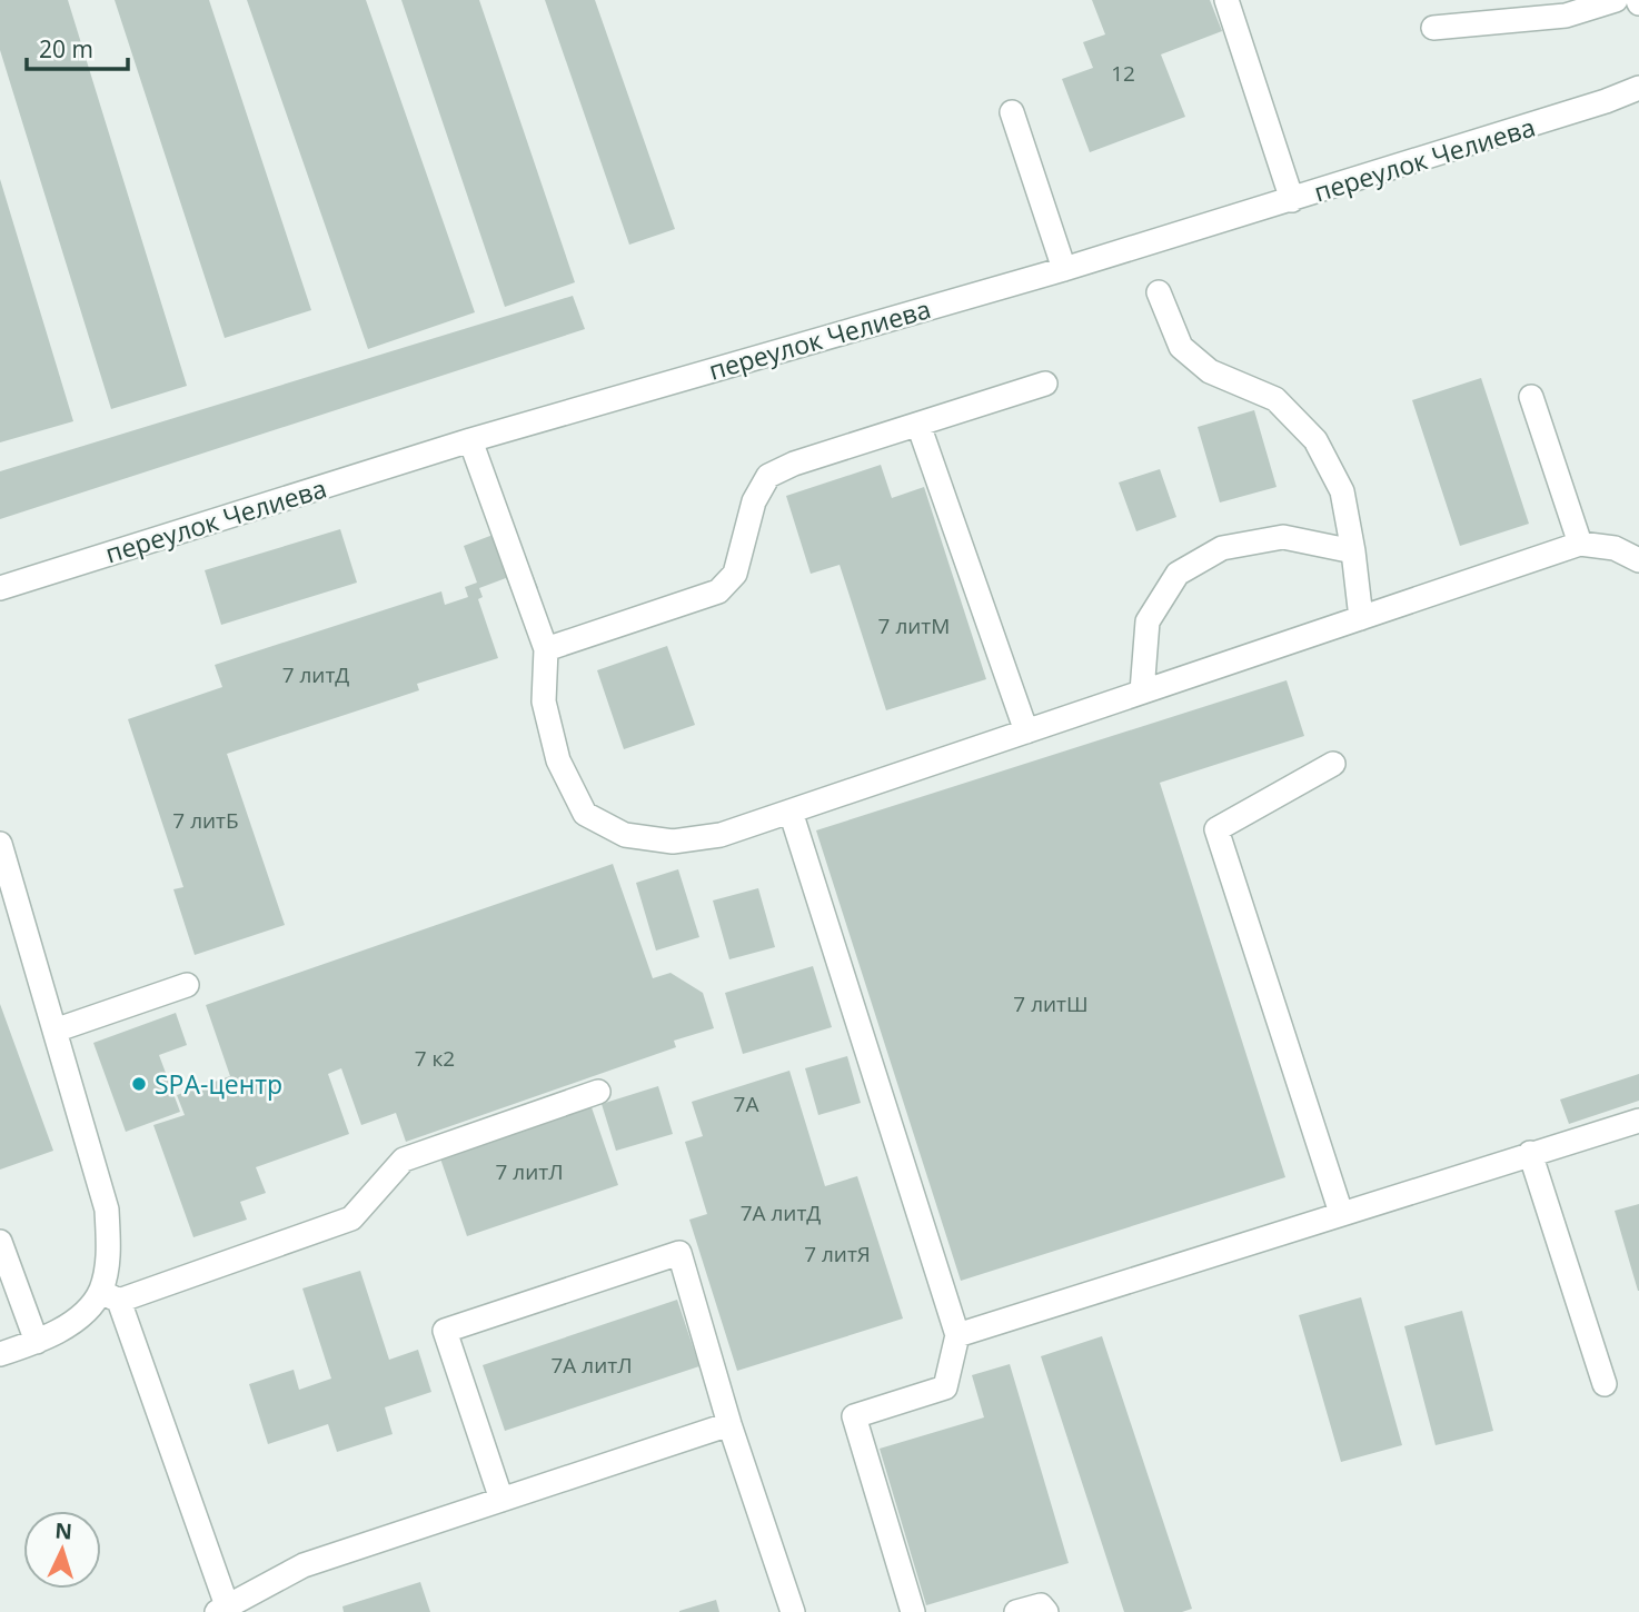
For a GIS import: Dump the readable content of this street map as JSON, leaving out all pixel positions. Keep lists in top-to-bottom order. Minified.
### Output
{"streets":{"street":["переулок Челиева"]},"places":["SPA-центр"],"house_numbers":["12","7 литМ","7 литД","7 литБ","7 литШ","7 к2","7А","7 литЛ","7А литД","7 литЯ","7А литЛ"],"scale_bar":"20 m","north":"top"}
